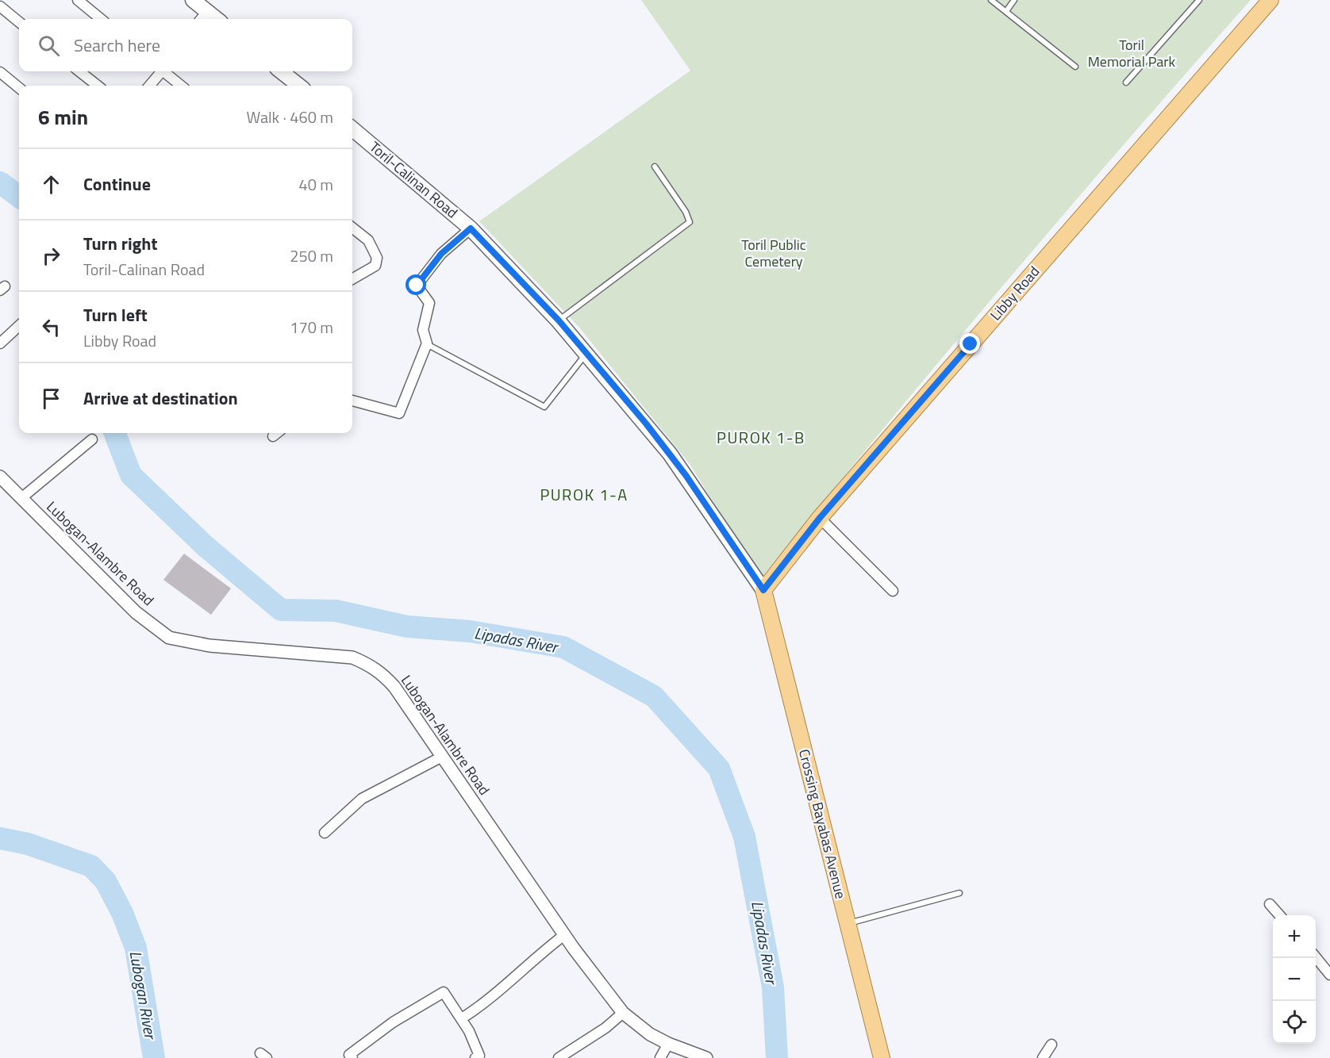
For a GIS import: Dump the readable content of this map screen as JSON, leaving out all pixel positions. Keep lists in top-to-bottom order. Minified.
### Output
{"streets":{"main road":["Toril-Calinan Road","Libby Road","Crossing Bayabas Avenue"],"street":["Lubogan-Alambre Road"]},"crossings":[["Toril-Calinan Road","Libby Road"],["Toril-Calinan Road","Crossing Bayabas Avenue"],["Libby Road","Crossing Bayabas Avenue"]],"districts":["PUROK 1-B","PUROK 1-A"],"water":["Lipadas River","Lubogan River"],"parks":["Toril Memorial Park","Toril Public Cemetery"],"page":{"search":"Search here","heading":["6 min","Walk · 460 m"],"list":[["Continue","40 m"],["Turn right","Toril-Calinan Road","250 m"],["Turn left","Libby Road","170 m"],"Arrive at destination"],"map_buttons":["+","−"]}}
